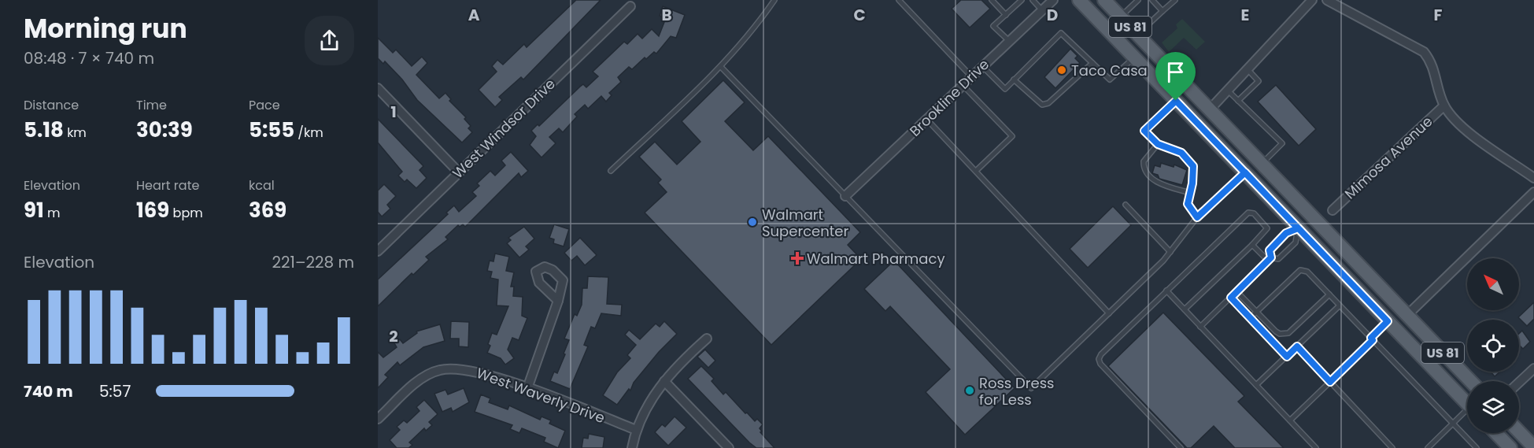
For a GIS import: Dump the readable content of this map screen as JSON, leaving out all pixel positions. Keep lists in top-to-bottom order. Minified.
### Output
{"streets":{"main road":["US 81"],"street":["Brookline Drive","West Windsor Drive","Mimosa Avenue","West Waverly Drive"]},"places":{"other":["Taco Casa","Walmart Supercenter","Ross Dress for Less"],"health":["Walmart Pharmacy"]},"north":"top left","page":{"heading":["Morning run","08:48 · 7 × 740 m"],"stats":[["Distance","5.18 km"],["Time","30:39"],["Pace","5:55 /km"],["Elevation","91 m"],["Heart rate","169 bpm"],["kcal","369"]],"chart":["Elevation","221–228 m"],"list":[{"name":"740 m","note":"5:57"}]},"grid":{"columns":["A","B","C","D","E","F"],"rows":["1","2"]}}
